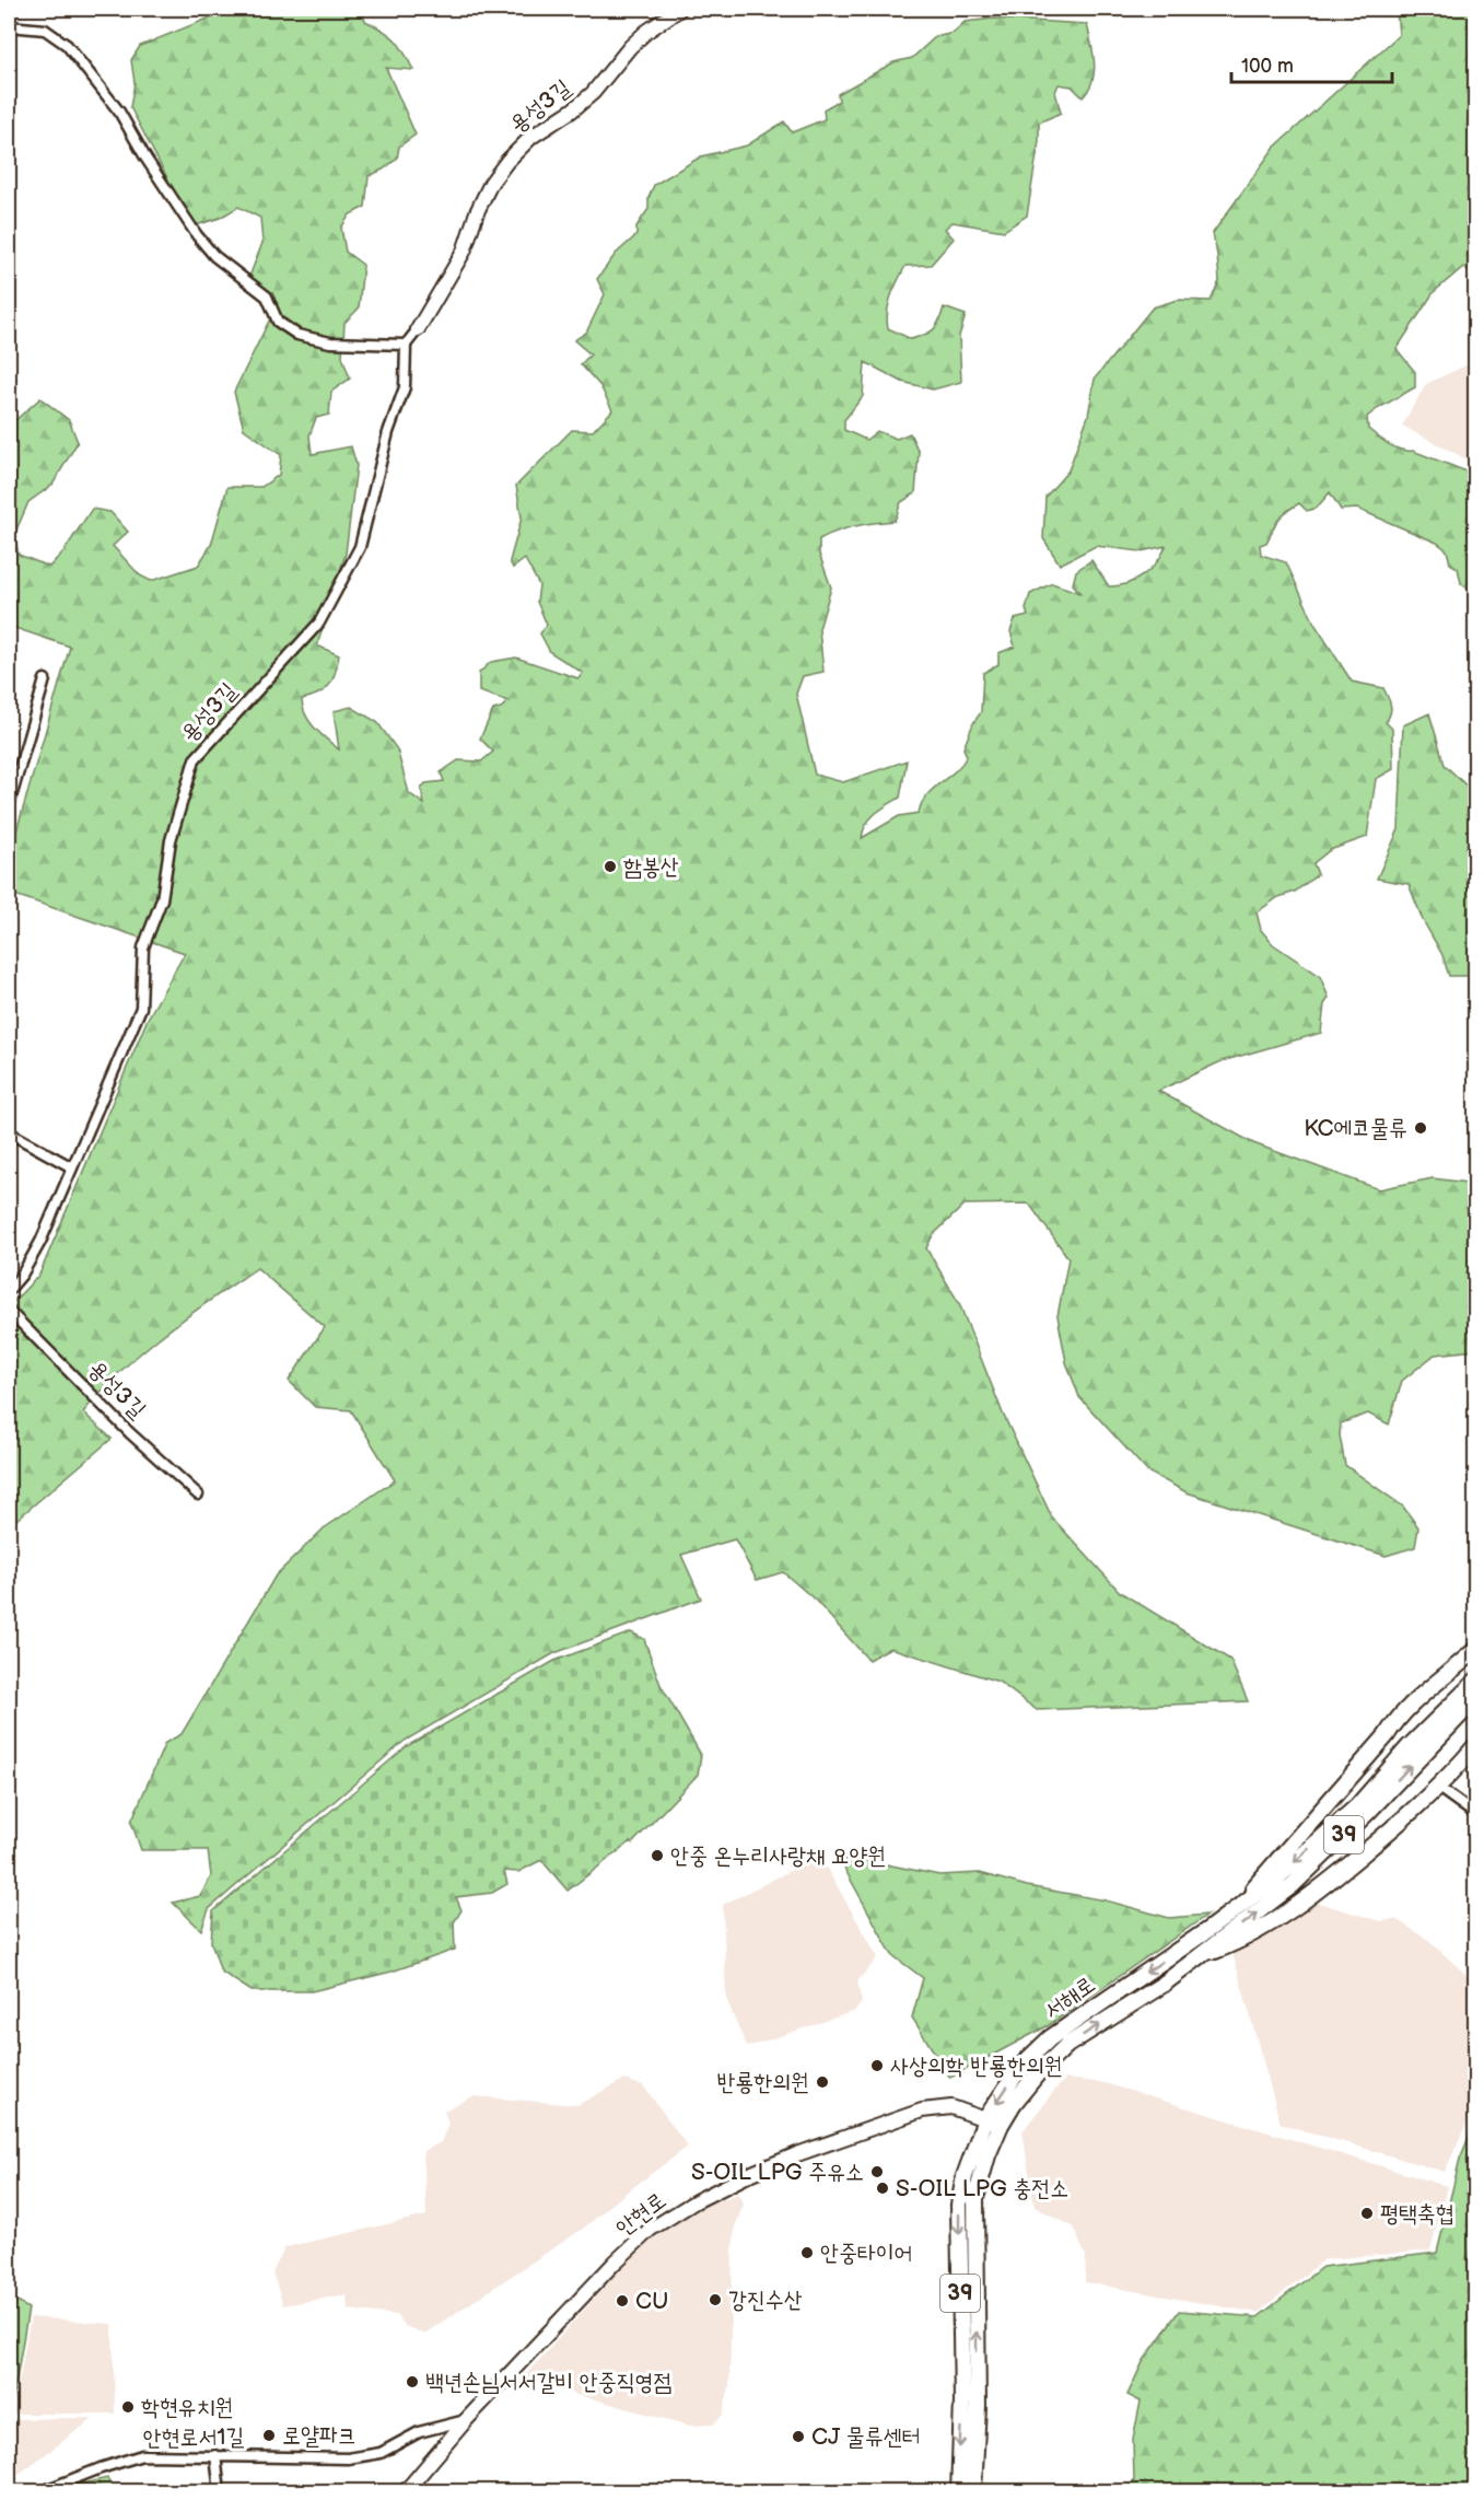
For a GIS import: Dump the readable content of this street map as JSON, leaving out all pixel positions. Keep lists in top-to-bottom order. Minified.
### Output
{"streets":{"main road":["용성3길","39","서해로","안현로"],"street":["안현로서1길"]},"crossings":[["서해로","안현로"],["안현로","안현로서1길"]],"places":["함봉산","KC에코물류","안중 온누리사랑채 요양원","사상의학 반룡한의원","반룡한의원","S-OIL LPG 주유소","S-OIL LPG 충전소","평택축협","안중타이어","강진수산","CU","백년손님서서갈비 안중직영점","학현유치원","로얄파크","CJ 물류센터"],"scale_bar":"100 m"}
